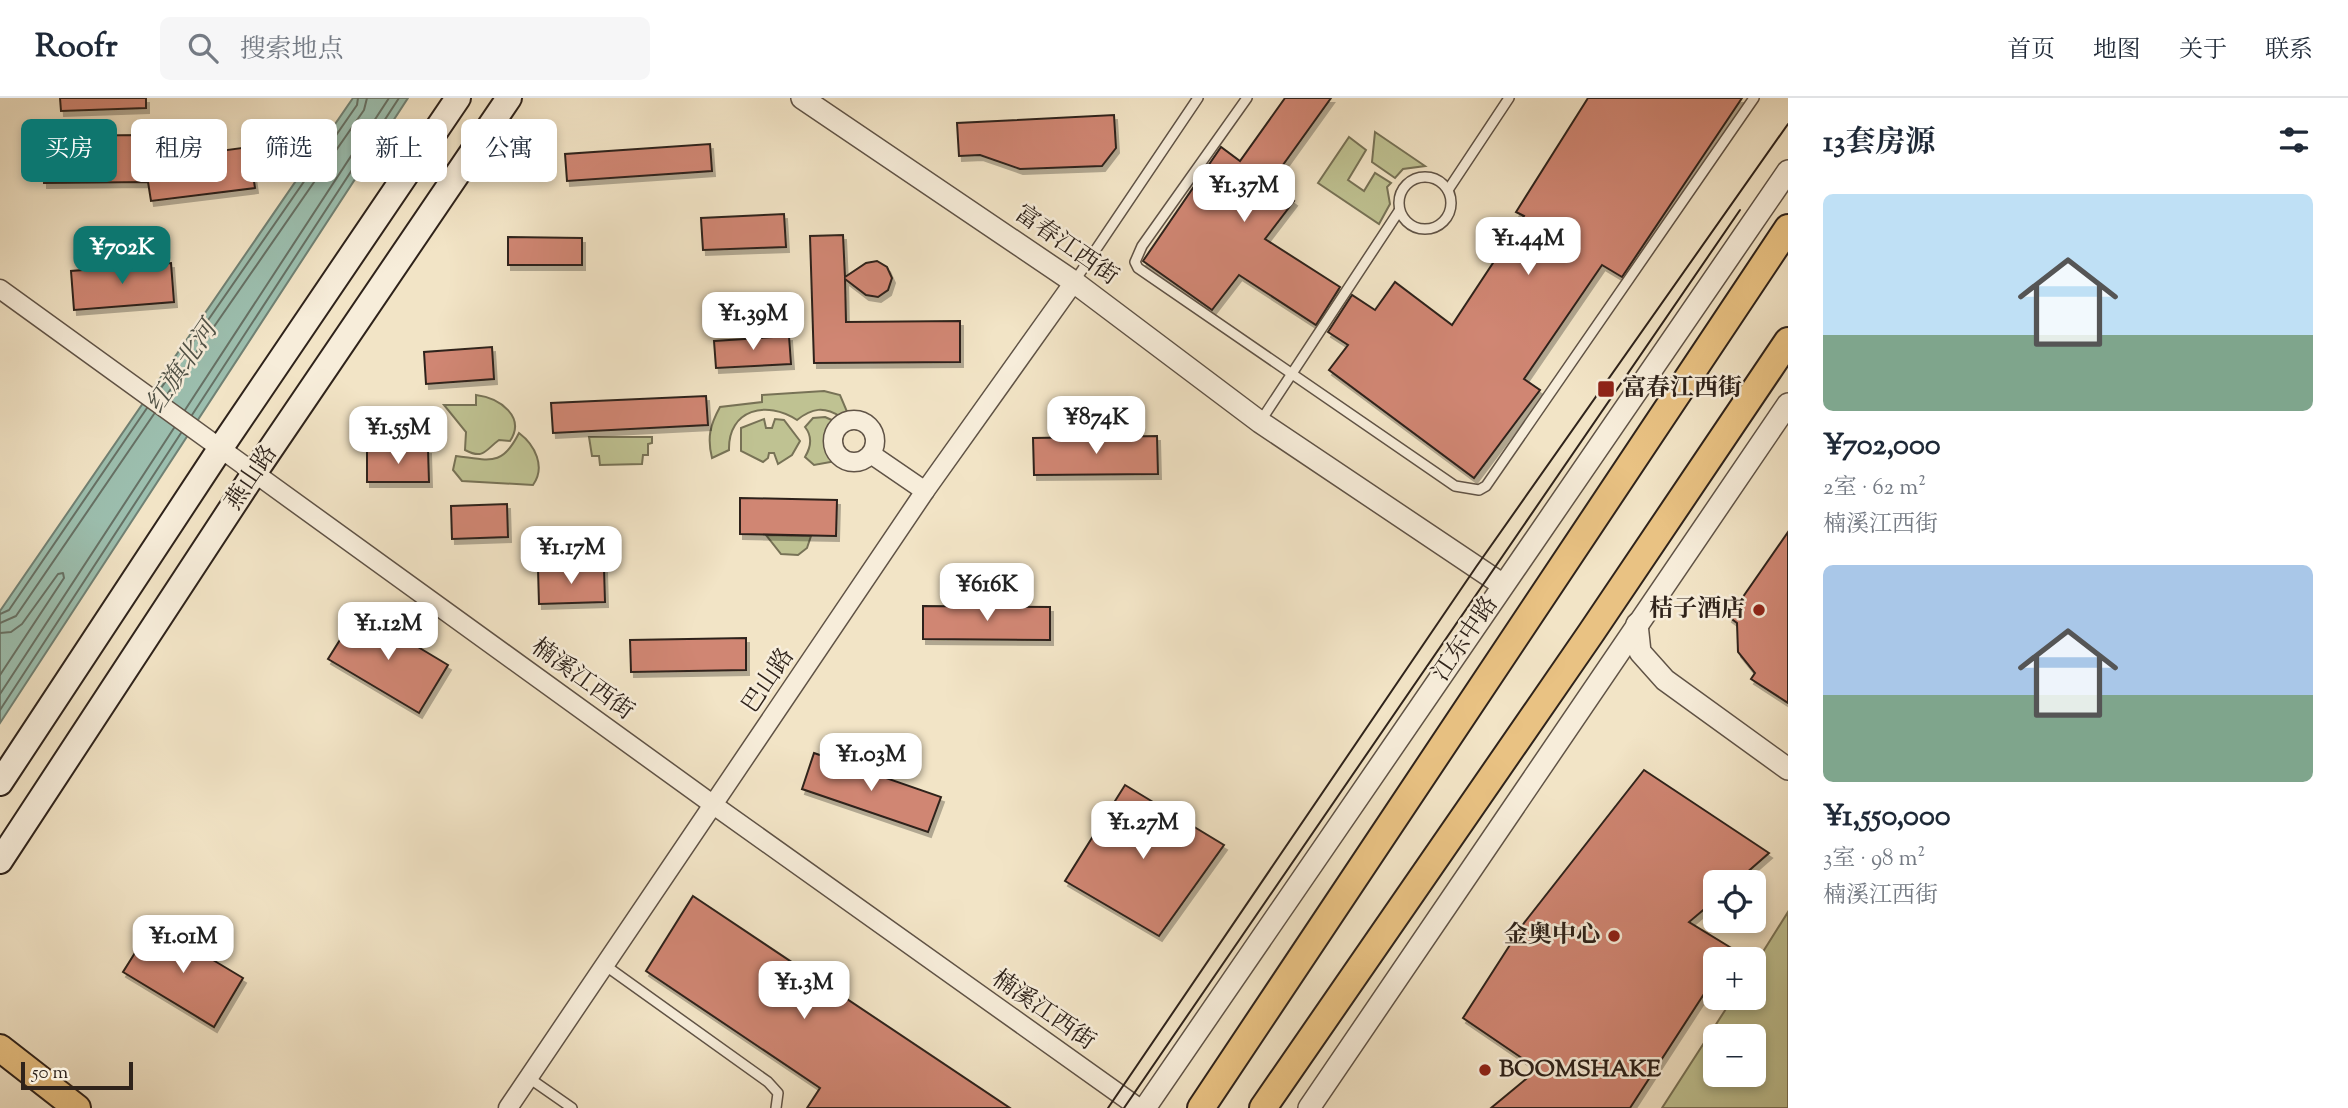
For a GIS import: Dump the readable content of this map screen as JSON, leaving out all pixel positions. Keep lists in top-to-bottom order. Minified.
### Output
{"streets":{"main road":["燕山路","江东中路"],"street":["富春江西街","楠溪江西街","巴山路"]},"crossings":[["富春江西街","江东中路"],["富春江西街","巴山路"],["燕山路","楠溪江西街"],["楠溪江西街","巴山路"]],"water":["红旗北河"],"places":{"transit":["富春江西街"],"other":["桔子酒店","金奥中心","BOOMSHAKE"]},"scale_bar":"50 m","page":{"header":"Roofr","search":"搜索地点","nav":["首页","地图","关于","联系"],"heading":"13套房源","chip":["买房","租房","筛选","新上","公寓"],"price":["¥1.37M","¥1.44M","¥702K","¥1.39M","¥874K","¥1.55M","¥1.17M","¥616K","¥1.12M","¥1.03M","¥1.27M","¥1.01M","¥1.3M"],"list":[{"name":"¥702,000","note":"2室 · 62 m² · 楠溪江西街"},{"name":"¥1,550,000","note":"3室 · 98 m² · 楠溪江西街"}],"map_buttons":["+","−"],"scale":"50 m"}}
